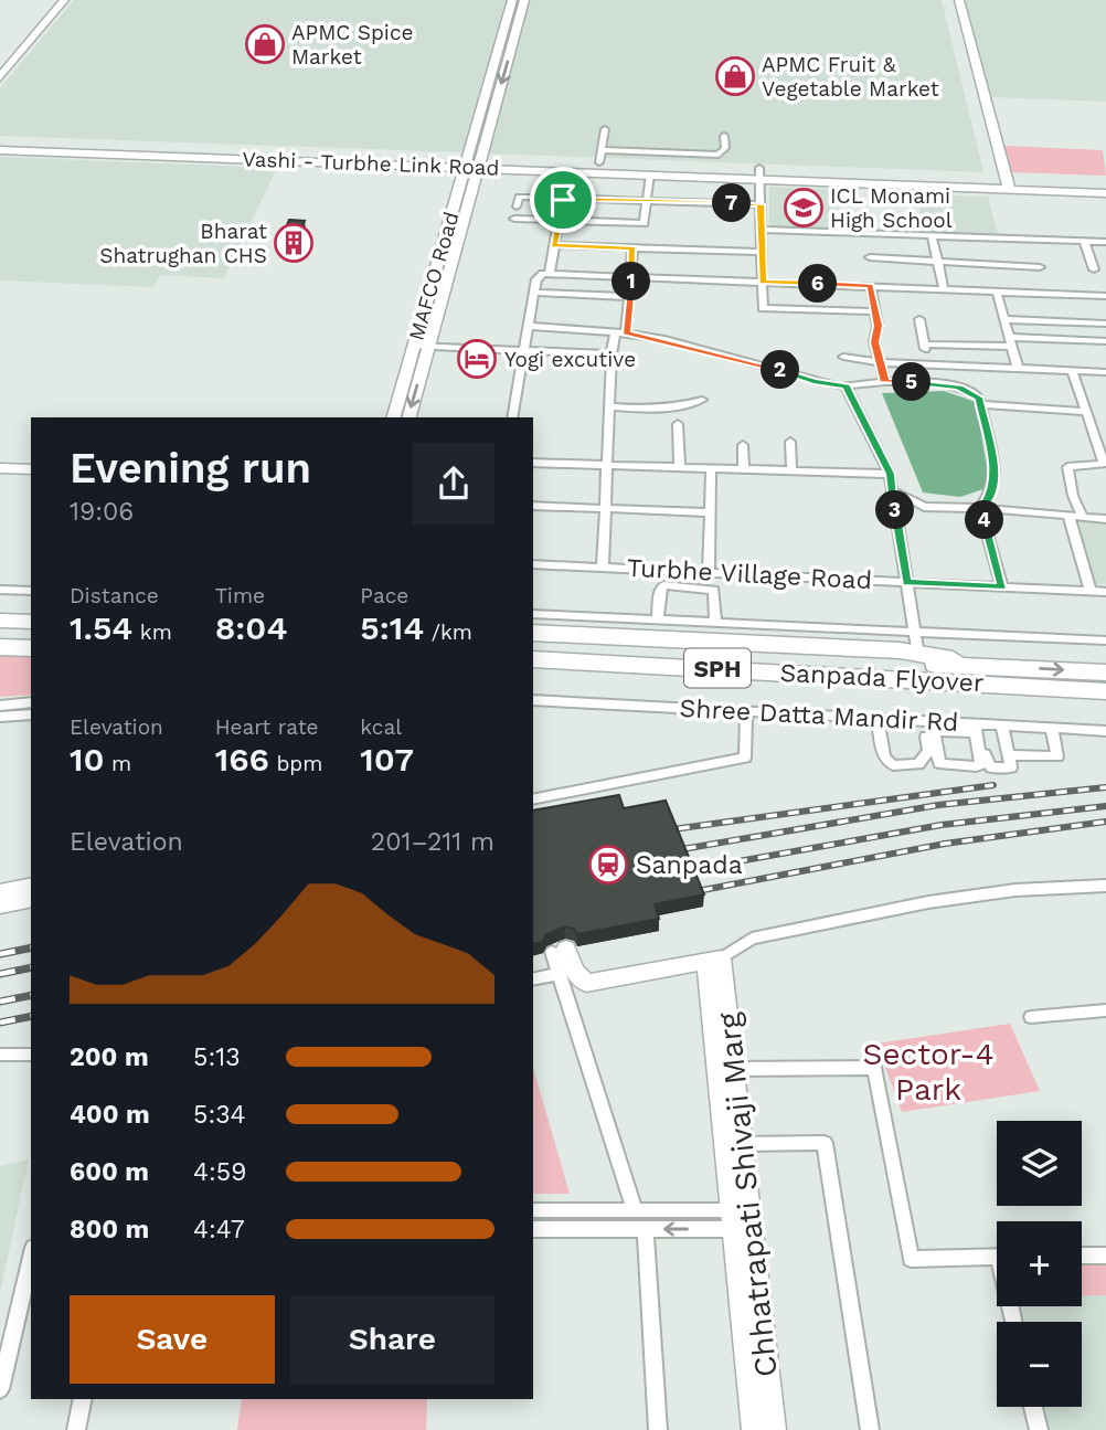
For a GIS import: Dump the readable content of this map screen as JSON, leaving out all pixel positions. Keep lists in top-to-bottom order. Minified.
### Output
{"streets":{"highway":["SPH","Sanpada Flyover"],"main road":["Vashi - Turbhe Link Road","MAFCO Road","Chhatrapati Shivaji Marg"],"street":["Turbhe Village Road","Shree Datta Mandir Rd"]},"crossings":[["Vashi - Turbhe Link Road","MAFCO Road"],["SPH","Sanpada Flyover"]],"parks":["Sector-4 Park"],"places":{"shop":["APMC Spice Market","APMC Fruit & Vegetable Market"],"school or university":["ICL Monami High School"],"building":["Bharat Shatrughan CHS"],"hotel":["Yogi excutive"],"station":["Sanpada"]},"page":{"pins":["7","1","6","2","5","3","4"],"heading":["Evening run","19:06"],"stats":[["Distance","1.54 km"],["Time","8:04"],["Pace","5:14 /km"],["Elevation","10 m"],["Heart rate","166 bpm"],["kcal","107"]],"chart":["Elevation","201–211 m"],"list":[{"name":"200 m","note":"5:13"},{"name":"400 m","note":"5:34"},{"name":"600 m","note":"4:59"},{"name":"800 m","note":"4:47"}],"map_buttons":["+","−"],"buttons":["Save","Share"]}}
